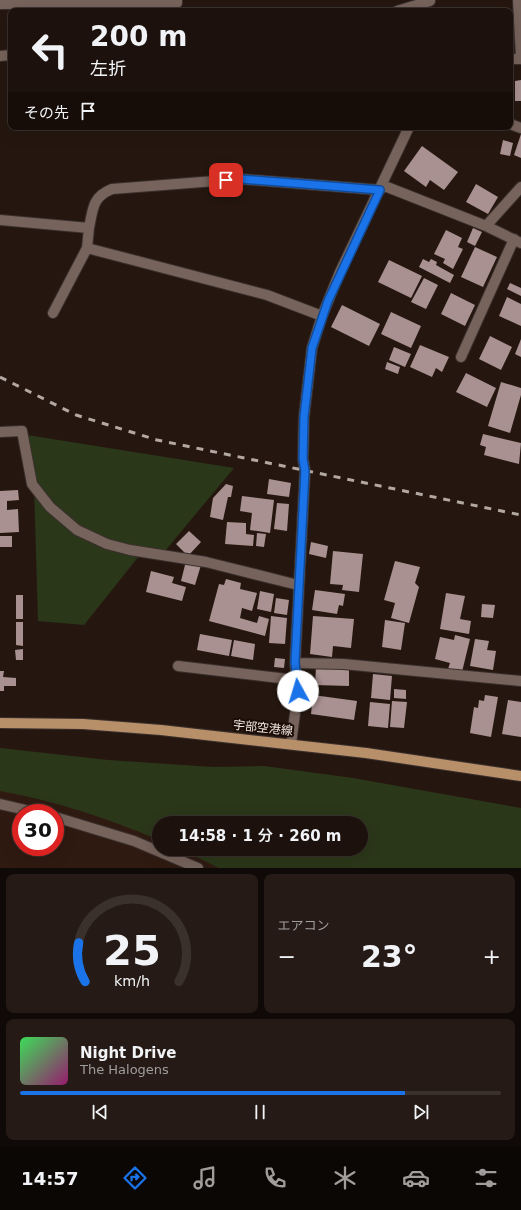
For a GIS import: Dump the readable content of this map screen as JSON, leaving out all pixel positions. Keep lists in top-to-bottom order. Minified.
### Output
{"streets":{"main road":["宇部空港線"]},"page":{"turn":["200 m","左折"],"then":"その先","limit":"30","trip":"14:58 · 1 分 · 260 m","tile":"エアコン","heat":["−","23°","+"],"song":["Night Drive","The Halogens"],"tabs":"14:57","gauge":["25","km/h"]}}
